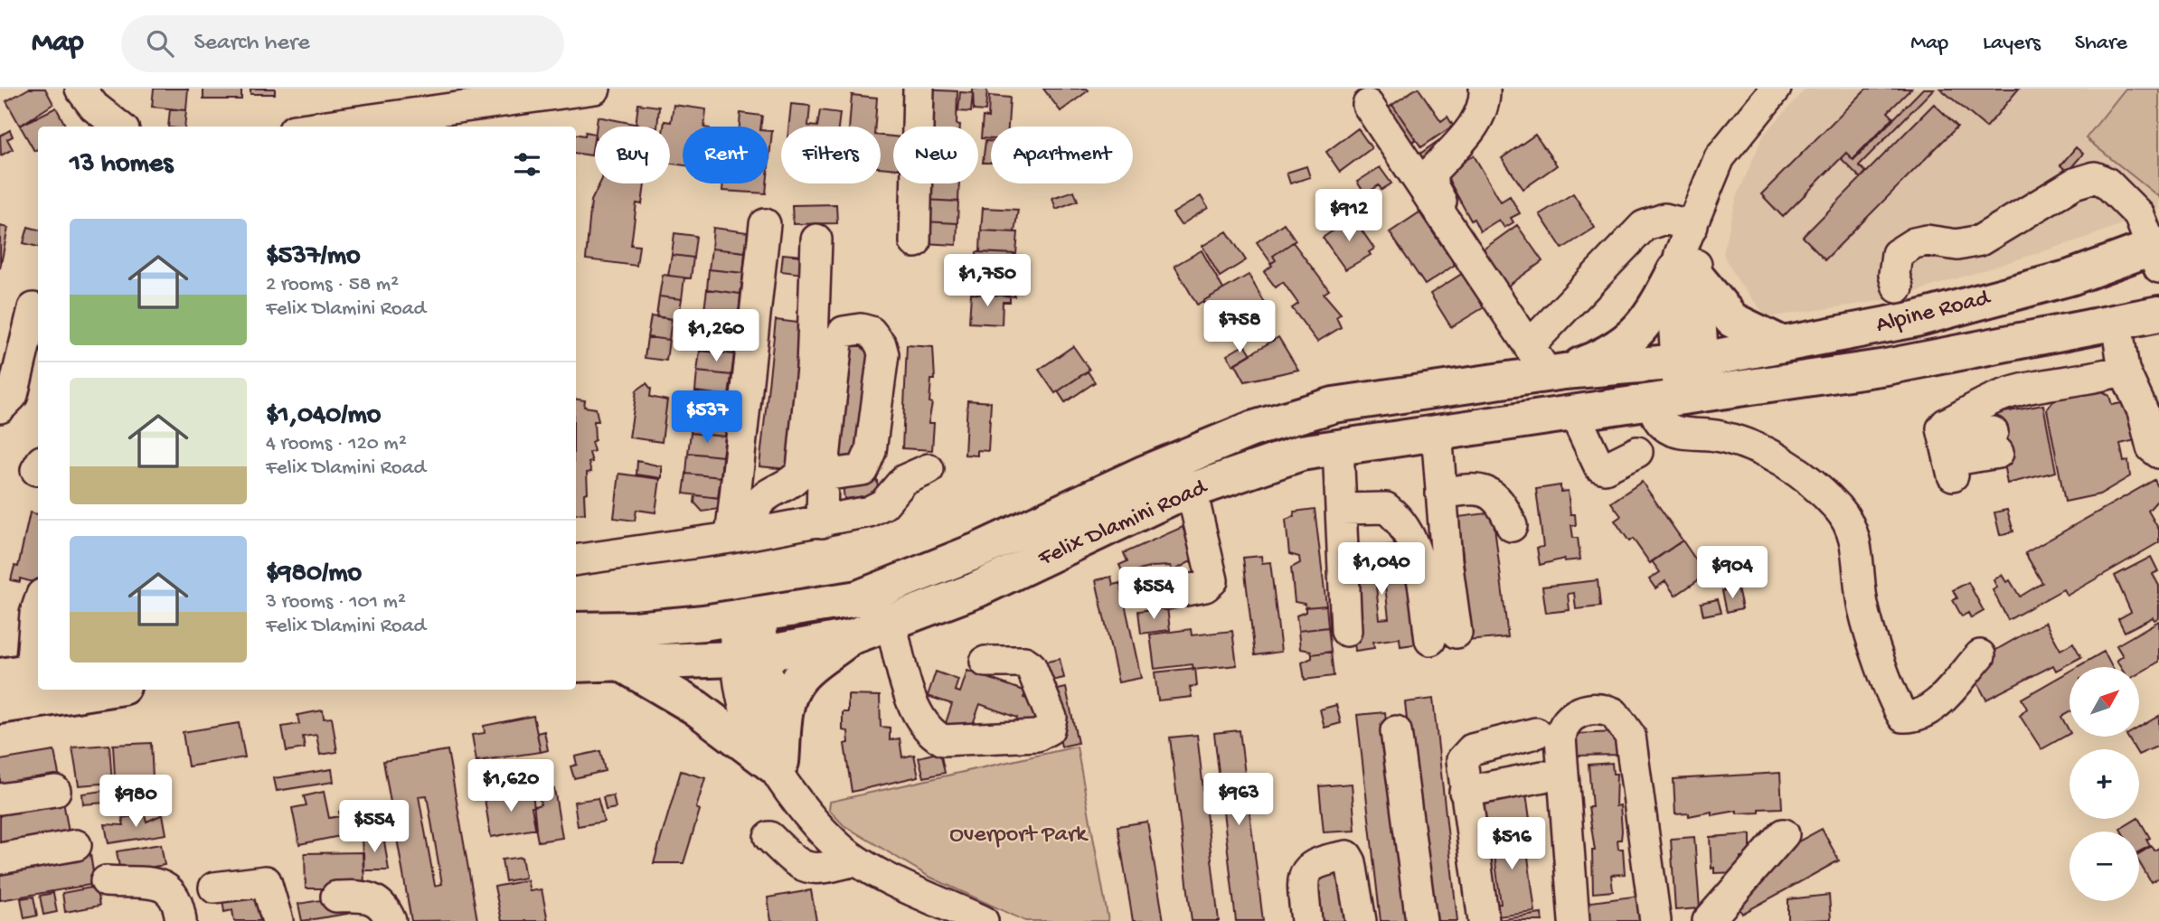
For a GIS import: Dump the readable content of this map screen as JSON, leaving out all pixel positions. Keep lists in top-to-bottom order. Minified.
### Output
{"streets":{"main road":["Alpine Road","Felix Dlamini Road"]},"crossings":[["Alpine Road","Felix Dlamini Road"]],"parks":["Overport Park"],"north":"top right","page":{"header":"Map","search":"Search here","nav":["Map","Layers","Share"],"chip":["Buy","Rent","Filters","New","Apartment"],"heading":"13 homes","price":["$912","$1,750","$758","$1,260","$537","$1,040","$904","$554","$1,620","$963","$980","$554","$516"],"list":[{"name":"$537/mo","note":"2 rooms · 58 m² · Felix Dlamini Road"},{"name":"$1,040/mo","note":"4 rooms · 120 m² · Felix Dlamini Road"},{"name":"$980/mo","note":"3 rooms · 101 m² · Felix Dlamini Road"}],"map_buttons":["+","−"]}}
